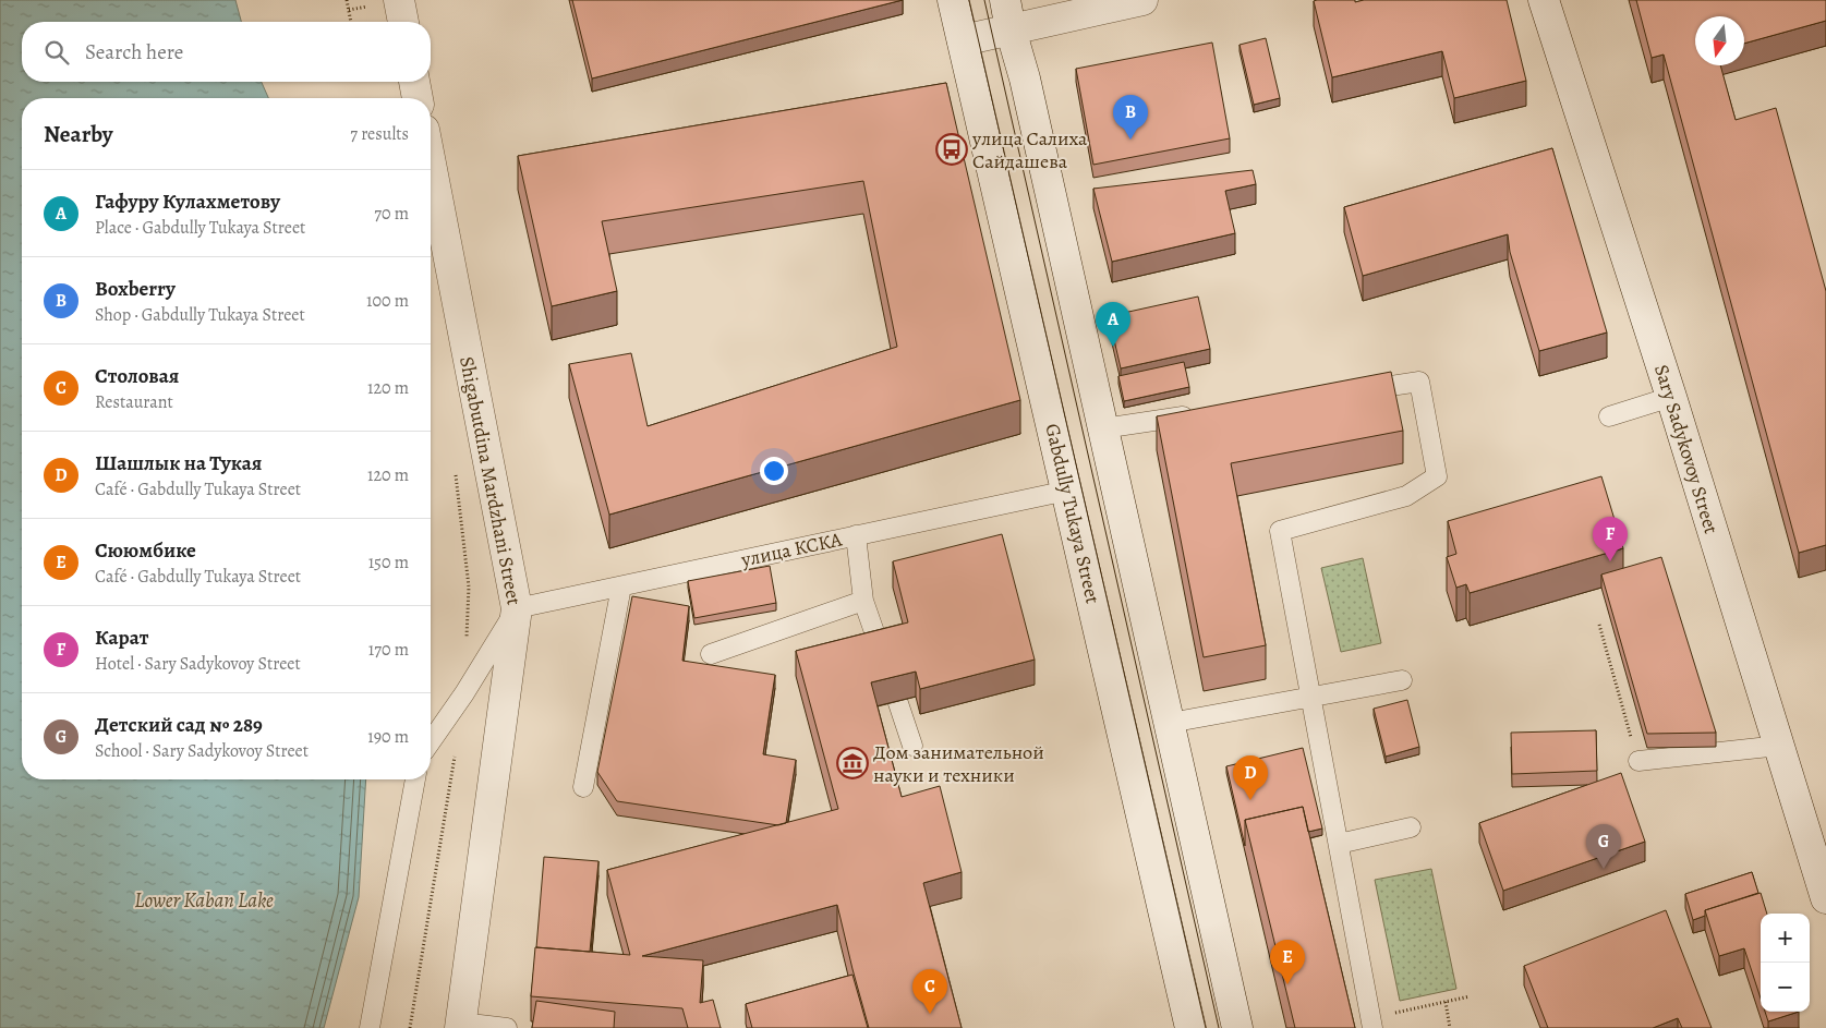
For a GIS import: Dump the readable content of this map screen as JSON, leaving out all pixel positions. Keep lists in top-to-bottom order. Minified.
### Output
{"streets":{"main road":["Sary Sadykovoy Street","Shigabutdina Mardzhani Street","Gabdully Tukaya Street"],"lane":["улица КСКА"]},"crossings":[["Shigabutdina Mardzhani Street","улица КСКА"],["Gabdully Tukaya Street","улица КСКА"]],"water":["Lower Kaban Lake"],"places":{"bus stop":["улица Салиха Сайдашева"],"museum":["Дом занимательной науки и техники"]},"north":"bottom","page":{"search":"Search here","pins":["B","A","F","D","G","E","C"],"heading":["Nearby","7 results"],"list":[{"mark":"A","name":"Гафуру Кулахметову","note":"Place · Gabdully Tukaya Street","value":"70 m"},{"mark":"B","name":"Boxberry","note":"Shop · Gabdully Tukaya Street","value":"100 m"},{"mark":"C","name":"Столовая","note":"Restaurant","value":"120 m"},{"mark":"D","name":"Шашлык на Тукая","note":"Café · Gabdully Tukaya Street","value":"120 m"},{"mark":"E","name":"Сююмбике","note":"Café · Gabdully Tukaya Street","value":"150 m"},{"mark":"F","name":"Карат","note":"Hotel · Sary Sadykovoy Street","value":"170 m"},{"mark":"G","name":"Детский сад № 289","note":"School · Sary Sadykovoy Street","value":"190 m"}],"map_buttons":["+","−"]}}
